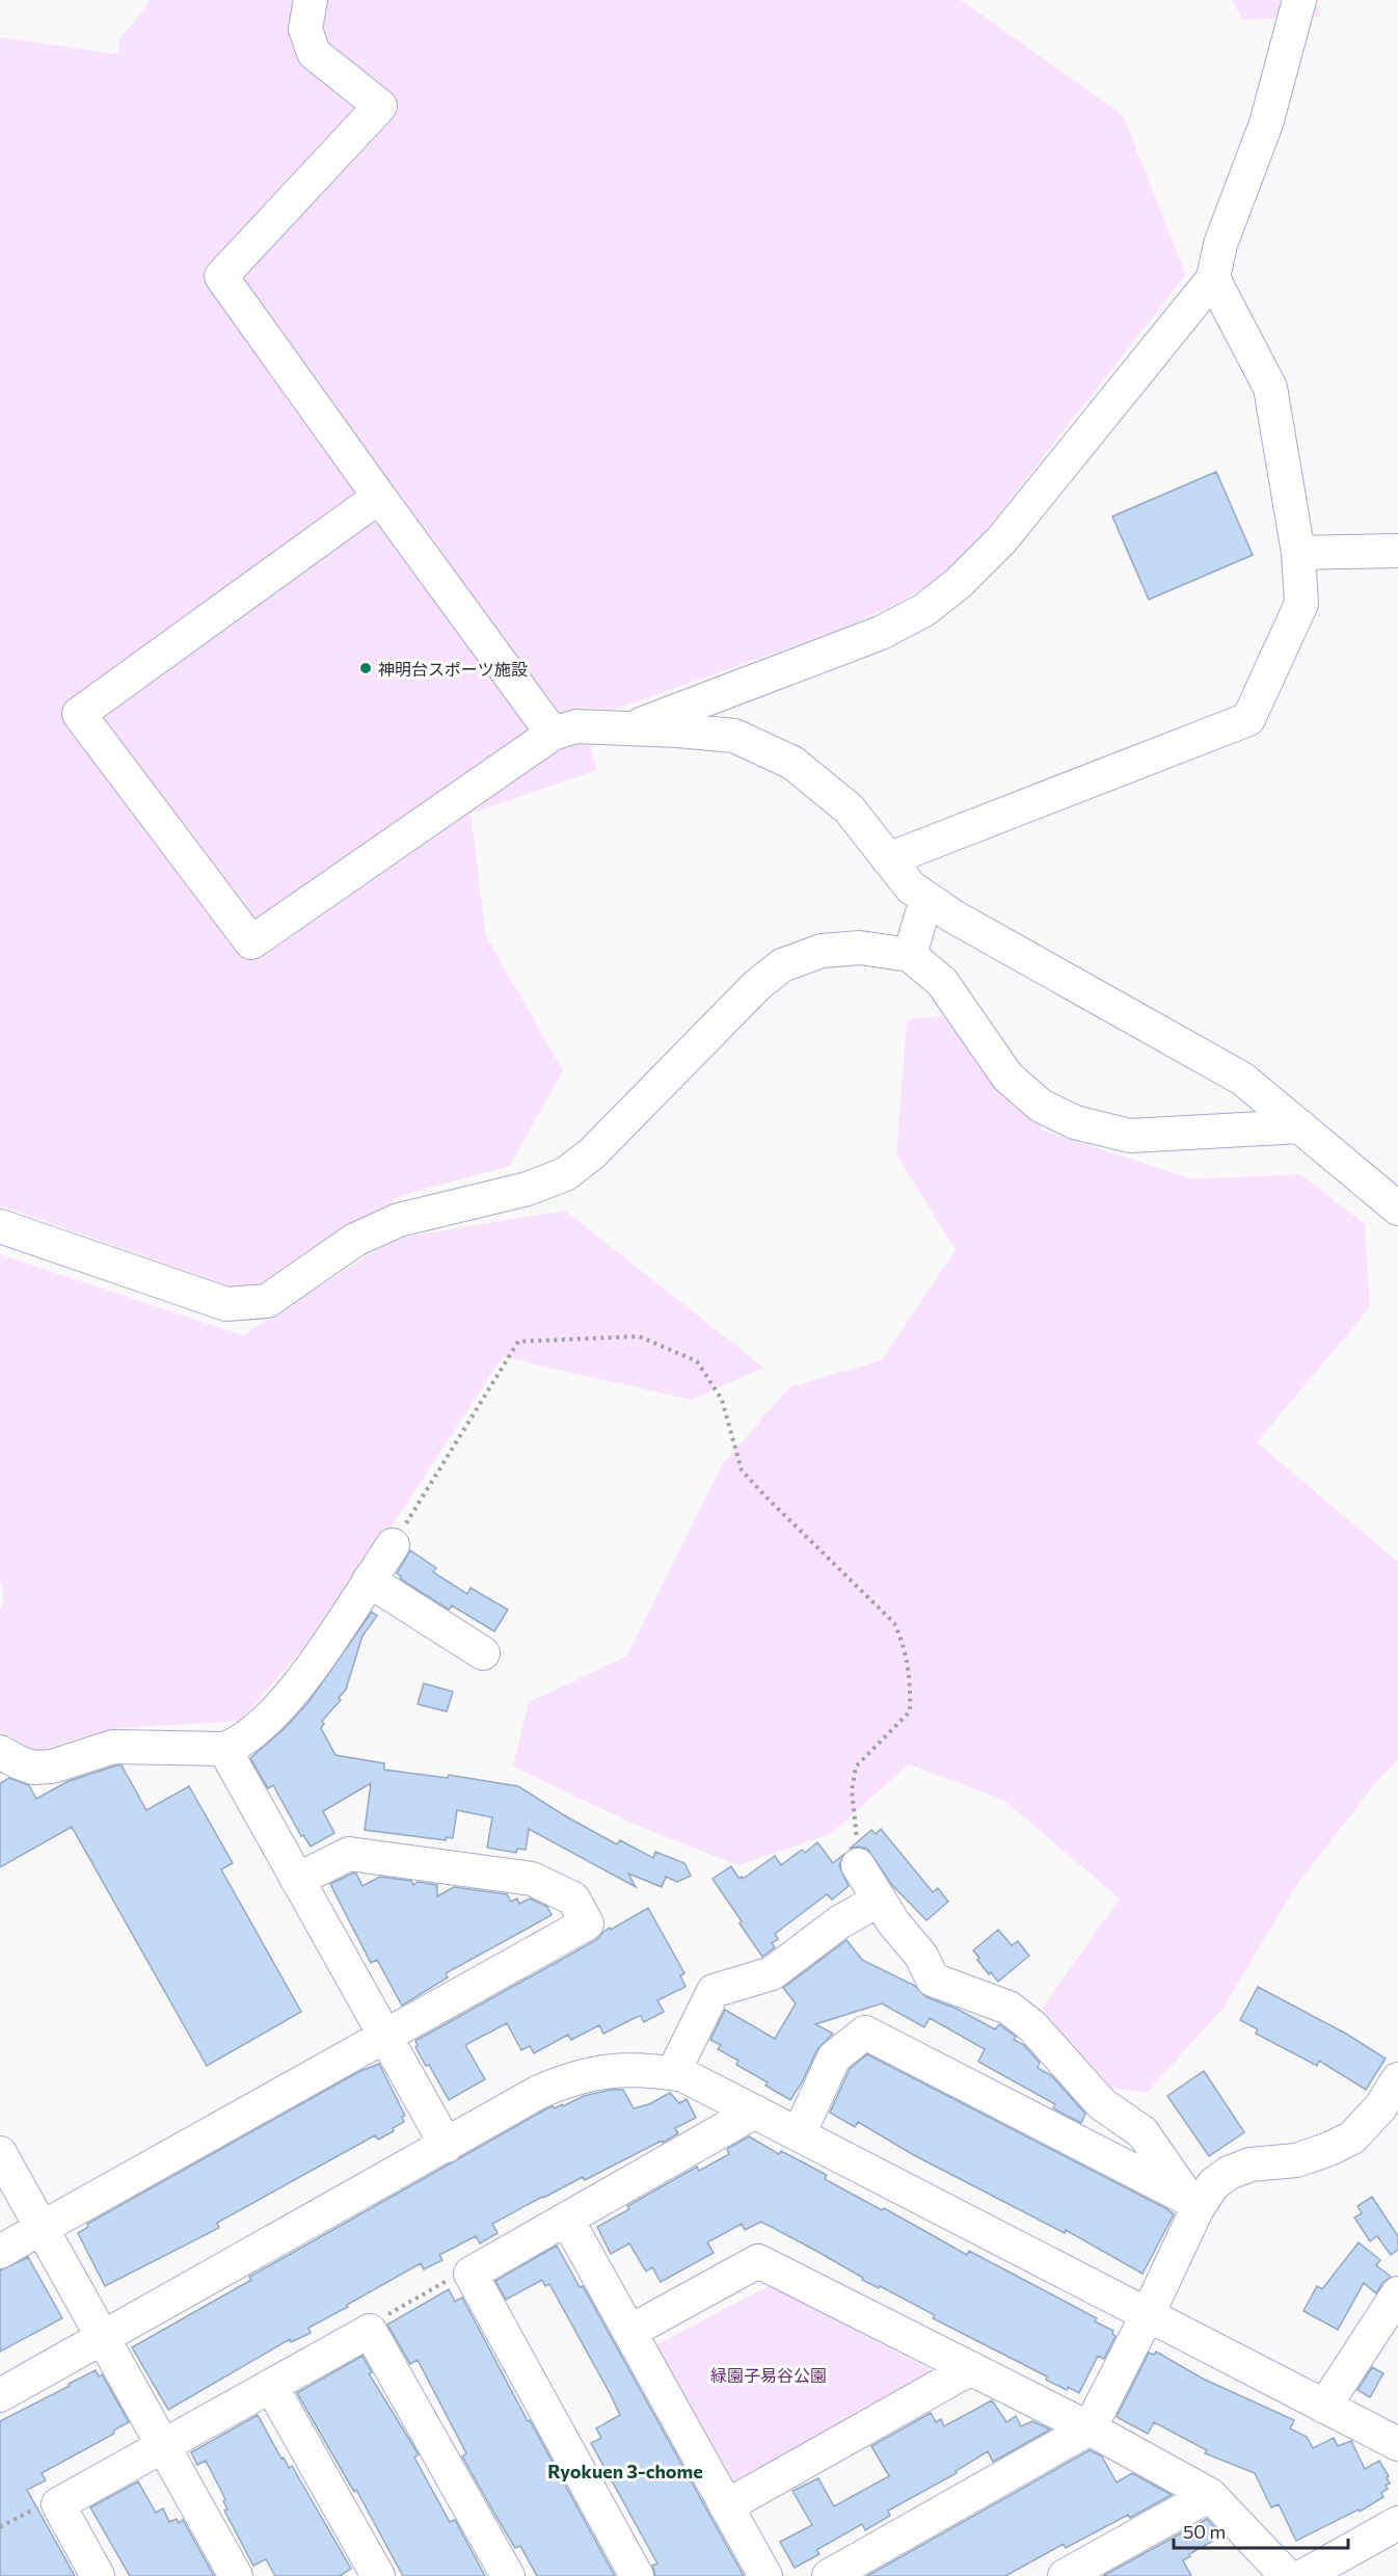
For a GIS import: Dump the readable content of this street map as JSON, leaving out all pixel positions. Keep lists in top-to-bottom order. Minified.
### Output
{"districts":["Ryokuen 3-chome"],"parks":["緑園子易谷公園"],"places":["神明台スポーツ施設"],"scale_bar":"50 m"}
